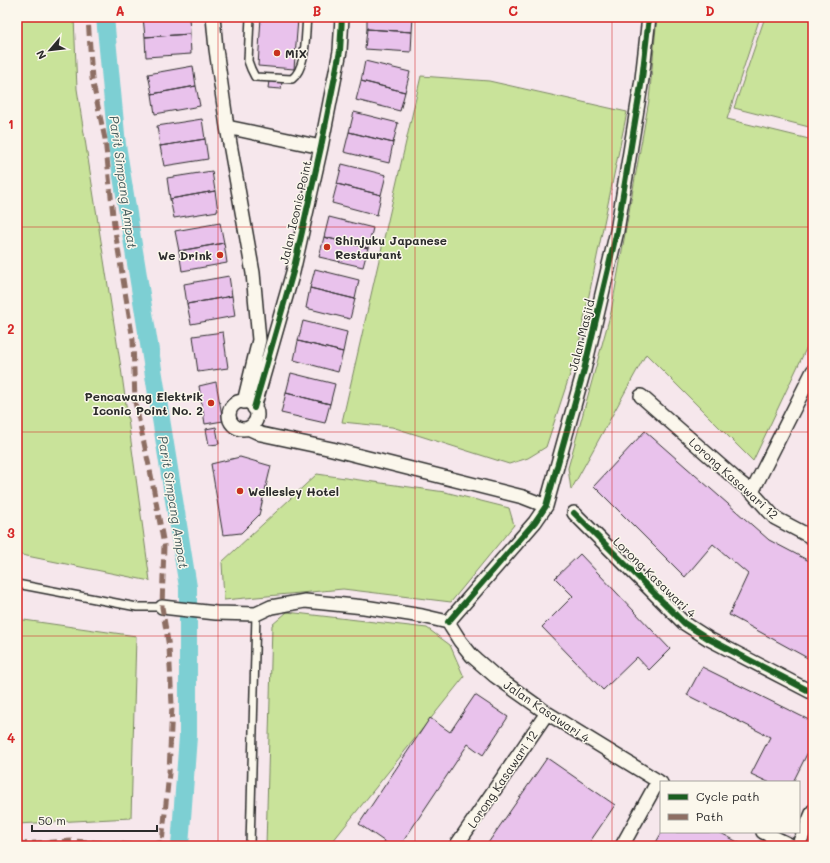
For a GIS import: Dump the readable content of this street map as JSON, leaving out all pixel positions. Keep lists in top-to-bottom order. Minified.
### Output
{"streets":{"street":["Jalan Iconic Point","Jalan Masjid","Lorong Kasawari 12","Lorong Kasawari 4","Jalan Kasawari 4"]},"crossings":[["Jalan Masjid","Jalan Kasawari 4"],["Lorong Kasawari 12","Jalan Kasawari 4"]],"water":["Parit Simpang Ampat"],"places":["MiX","Shinjuku Japanese Restaurant","We Drink","Pencawang Elektrik Iconic Point No. 2","Wellesley Hotel"],"legend":["Cycle path","Path"],"scale_bar":"50 m","north":"bottom left","grid":{"columns":["A","B","C","D"],"rows":["1","2","3","4"]}}
